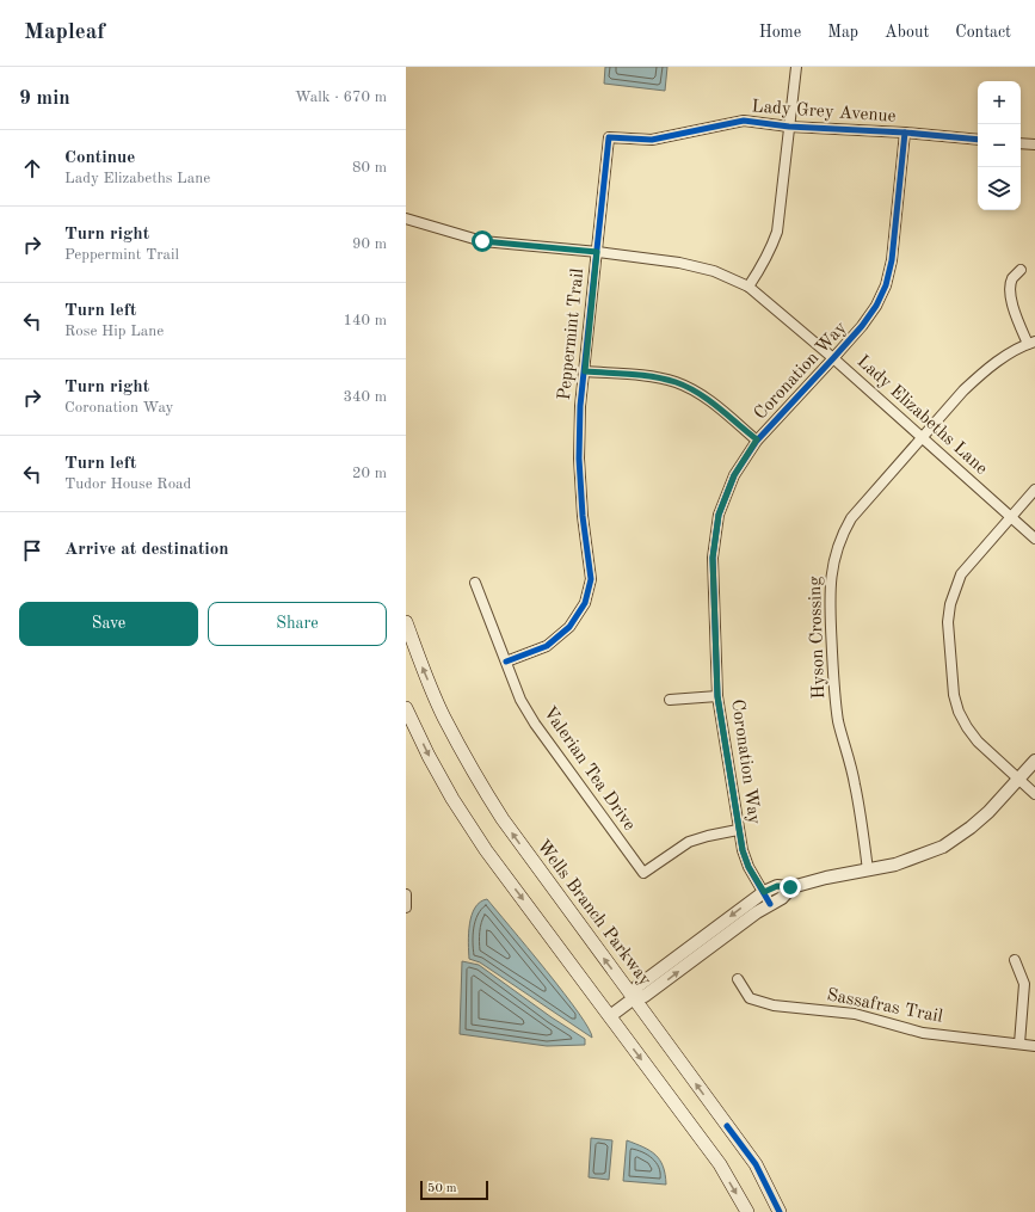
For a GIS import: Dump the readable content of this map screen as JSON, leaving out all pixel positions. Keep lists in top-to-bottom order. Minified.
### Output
{"streets":{"main road":["Wells Branch Parkway"],"street":["Lady Grey Avenue","Peppermint Trail","Coronation Way","Lady Elizabeths Lane","Hyson Crossing","Valerian Tea Drive","Sassafras Trail"]},"crossings":[["Lady Grey Avenue","Peppermint Trail"],["Lady Grey Avenue","Coronation Way"],["Peppermint Trail","Lady Elizabeths Lane"],["Peppermint Trail","Valerian Tea Drive"],["Coronation Way","Lady Elizabeths Lane"],["Coronation Way","Valerian Tea Drive"],["Lady Elizabeths Lane","Hyson Crossing"]],"scale_bar":"50 m","page":{"header":"Mapleaf","nav":["Home","Map","About","Contact"],"heading":["9 min","Walk · 670 m"],"map_buttons":["+","−"],"list":[["Continue","Lady Elizabeths Lane","80 m"],["Turn right","Peppermint Trail","90 m"],["Turn left","Rose Hip Lane","140 m"],["Turn right","Coronation Way","340 m"],["Turn left","Tudor House Road","20 m"],"Arrive at destination"],"buttons":["Save","Share"],"scale":"50 m"}}
